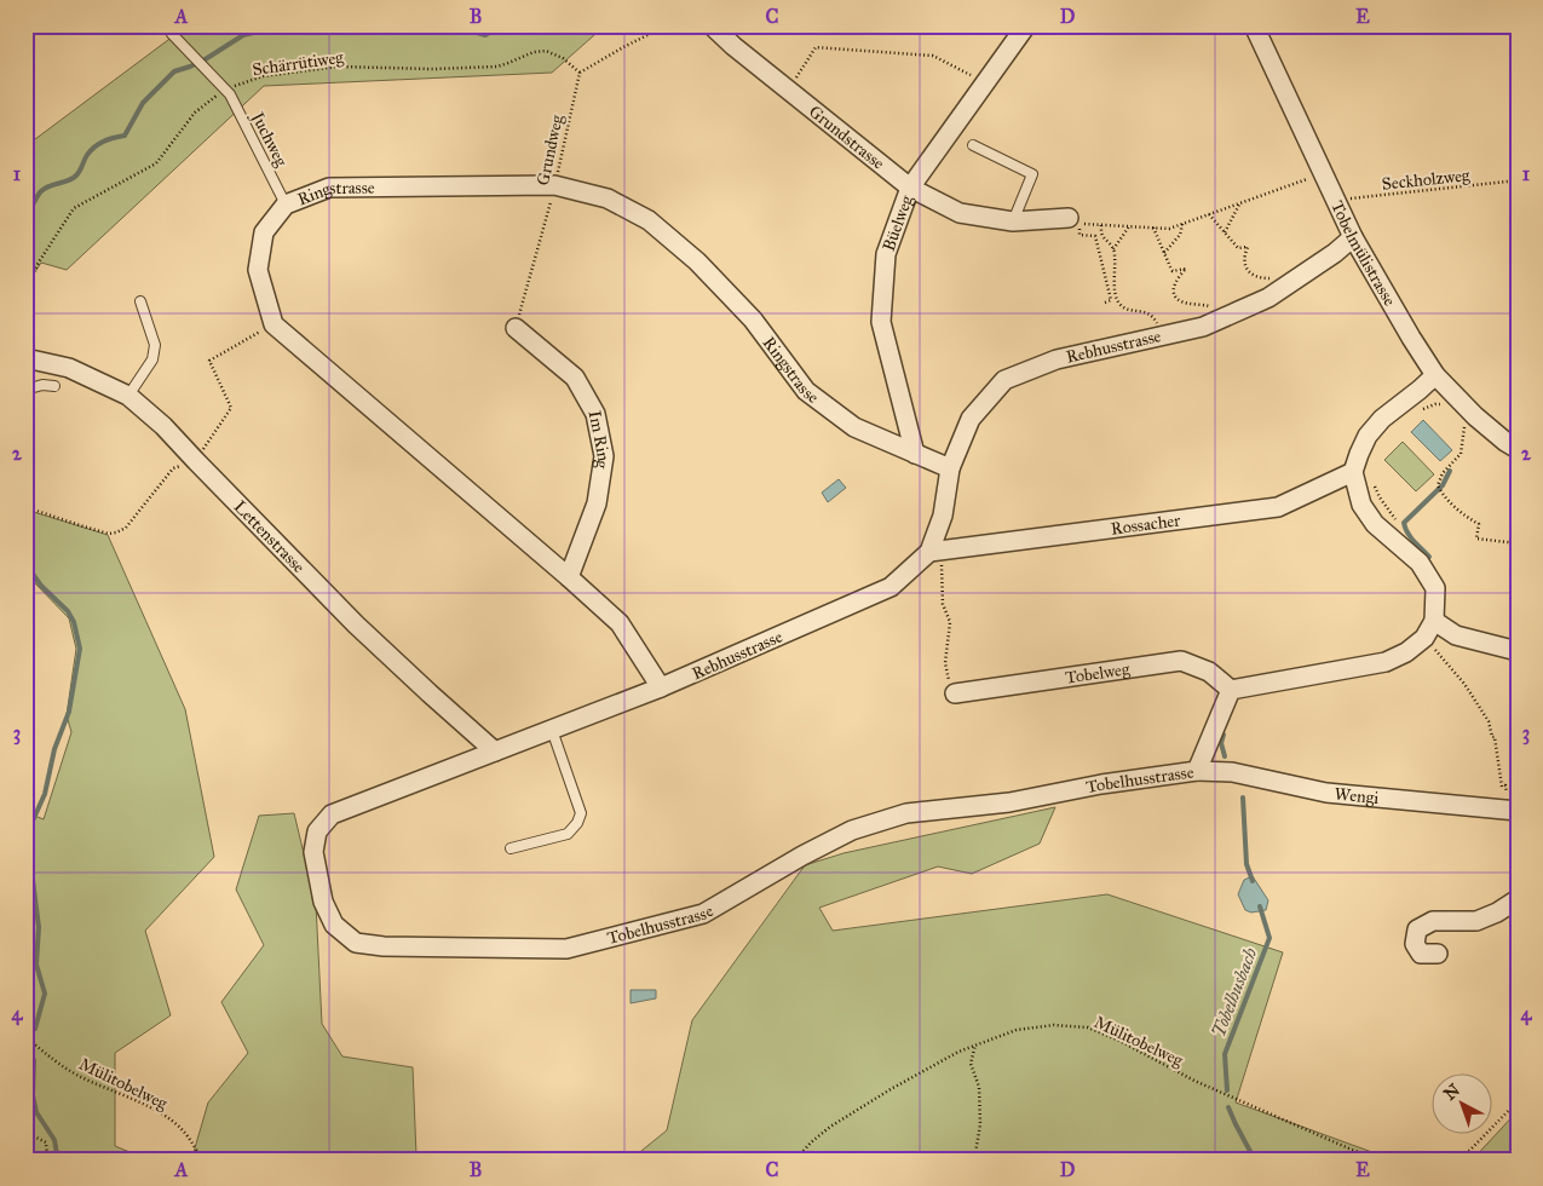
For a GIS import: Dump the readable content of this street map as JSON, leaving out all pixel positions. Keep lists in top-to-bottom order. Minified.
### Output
{"streets":{"street":["Grundstrasse","Ringstrasse","Büelweg","Tobelmülistrasse","Rebhusstrasse","Im Ring","Rossacher","Lettenstrasse","Tobelweg","Tobelhusstrasse","Wengi"],"lane":["Juchweg"],"path":["Schärrütiweg","Grundweg","Seckholzweg","Mülitobelweg"]},"crossings":[["Schärrütiweg","Juchweg"],["Schärrütiweg","Grundweg"],["Grundstrasse","Büelweg"],["Juchweg","Ringstrasse"],["Grundweg","Ringstrasse"],["Grundweg","Im Ring"],["Seckholzweg","Tobelmülistrasse"],["Ringstrasse","Büelweg"],["Ringstrasse","Rebhusstrasse"],["Tobelmülistrasse","Rebhusstrasse"],["Rebhusstrasse","Rossacher"],["Rebhusstrasse","Lettenstrasse"],["Rebhusstrasse","Tobelhusstrasse"],["Tobelweg","Tobelhusstrasse"],["Tobelhusstrasse","Wengi"]],"water":["Tobelhusbach"],"north":"top left","grid":{"columns":["A","B","C","D","E"],"rows":["1","2","3","4"]}}
